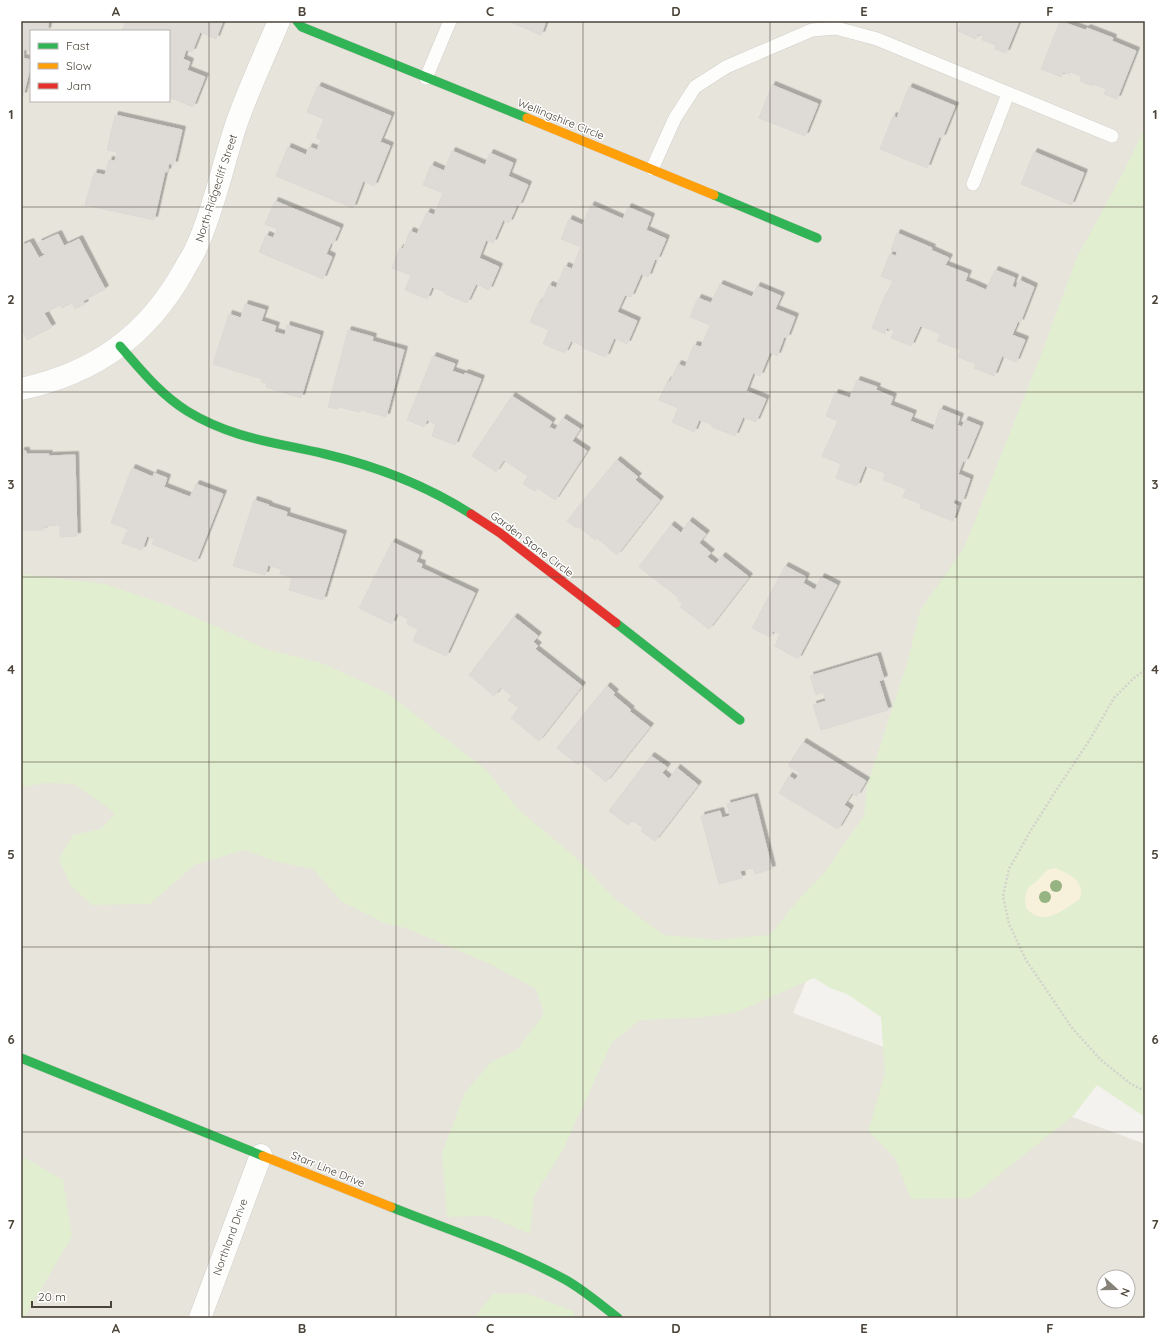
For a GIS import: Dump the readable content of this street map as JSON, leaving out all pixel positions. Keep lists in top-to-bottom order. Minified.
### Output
{"streets":{"street":["Wellingshire Circle","North Ridgecliff Street","Garden Stone Circle","Starr Line Drive","Northland Drive"]},"crossings":[["North Ridgecliff Street","Garden Stone Circle"],["Starr Line Drive","Northland Drive"]],"legend":["Fast","Slow","Jam"],"scale_bar":"20 m","north":"right","grid":{"columns":["A","B","C","D","E","F"],"rows":["1","2","3","4","5","6","7"]}}
